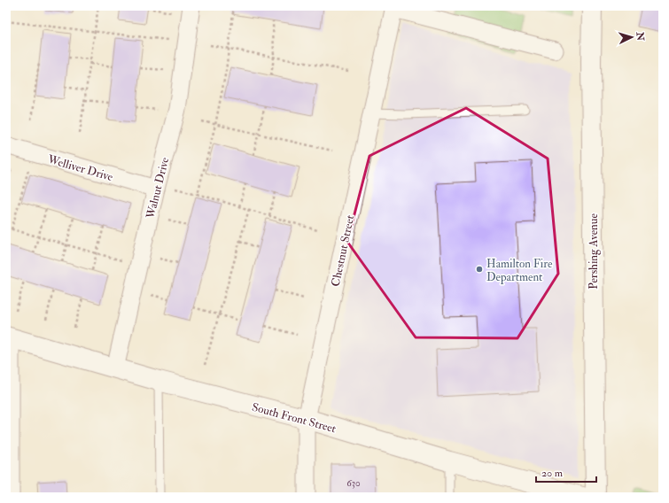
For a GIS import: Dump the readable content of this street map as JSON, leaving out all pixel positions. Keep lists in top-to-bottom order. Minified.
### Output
{"streets":{"street":["Welliver Drive","Walnut Drive","Chestnut Street","Pershing Avenue","South Front Street"]},"crossings":[["Welliver Drive","Walnut Drive"],["Walnut Drive","South Front Street"],["Chestnut Street","South Front Street"]],"places":["Hamilton Fire Department"],"house_numbers":["630"],"scale_bar":"20 m","north":"right"}
